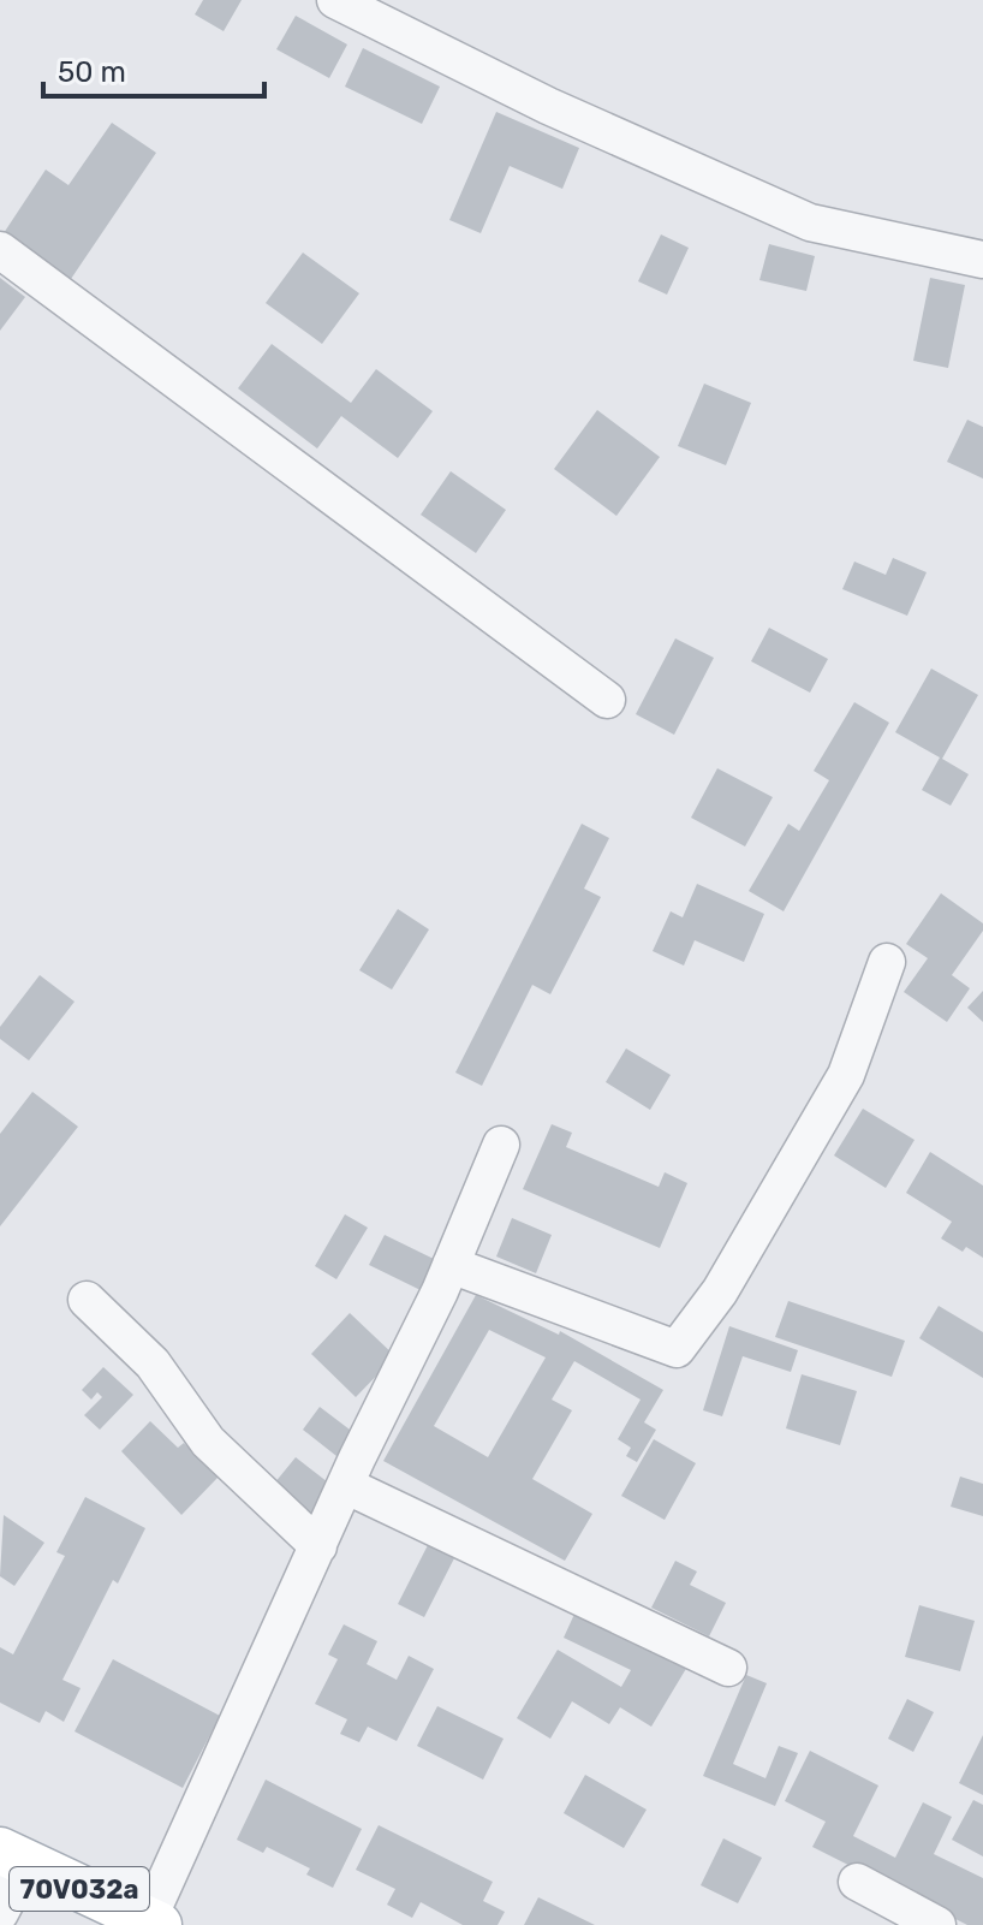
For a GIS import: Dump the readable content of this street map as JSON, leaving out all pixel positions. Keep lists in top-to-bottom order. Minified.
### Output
{"streets":{"main road":["70V032a"]},"scale_bar":"50 m"}
